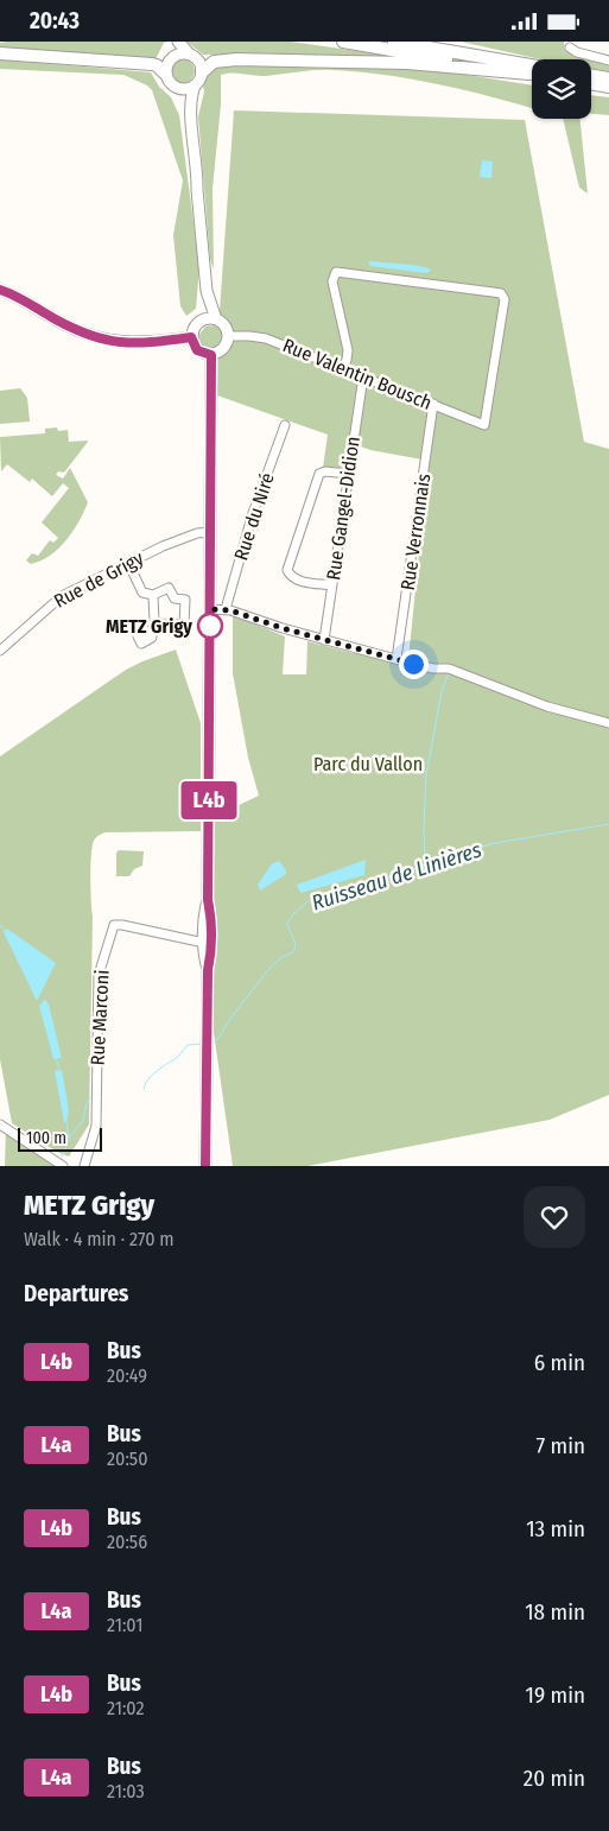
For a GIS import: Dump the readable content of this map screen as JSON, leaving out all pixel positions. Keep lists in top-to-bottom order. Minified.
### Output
{"streets":{"street":["Rue Valentin Bousch","Rue Gangel-Didion","Rue du Niré","Rue Verronnais","Rue de Grigy","Rue Marconi"]},"crossings":[["Rue Valentin Bousch","Rue Gangel-Didion"],["Rue Valentin Bousch","Rue Verronnais"]],"water":["Ruisseau de Linières"],"parks":["Parc du Vallon"],"places":["METZ Grigy"],"lines":["bus line L4b"],"scale_bar":"100 m","page":{"status":"20:43","on_map":"L4b","scale":"100 m","heading":[["METZ Grigy","Walk · 4 min · 270 m"],"Departures"],"list":[{"mark":"L4b","name":"Bus","note":"20:49","value":"6 min"},{"mark":"L4a","name":"Bus","note":"20:50","value":"7 min"},{"mark":"L4b","name":"Bus","note":"20:56","value":"13 min"},{"mark":"L4a","name":"Bus","note":"21:01","value":"18 min"},{"mark":"L4b","name":"Bus","note":"21:02","value":"19 min"},{"mark":"L4a","name":"Bus","note":"21:03","value":"20 min"}]}}
